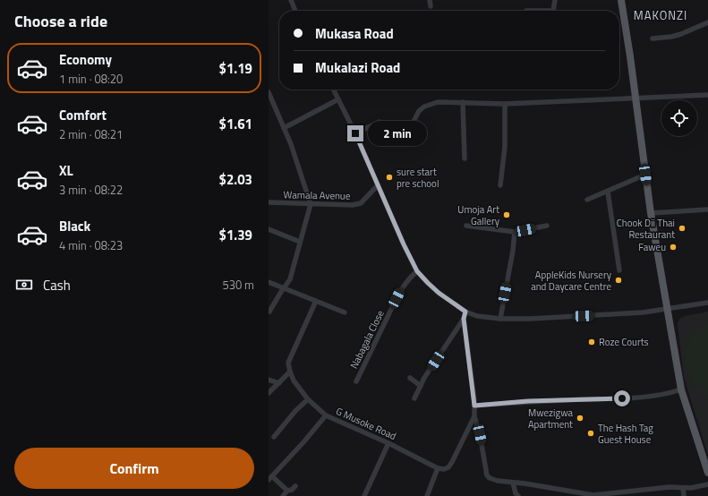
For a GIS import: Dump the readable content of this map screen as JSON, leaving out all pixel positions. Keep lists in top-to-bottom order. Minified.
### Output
{"streets":{"street":["Wamala Avenue","Nabagala Close","G Musoke Road"]},"districts":["MAKONZI"],"places":["sure start pre school","Umoja Art Gallery","Chook Dii Thai Restaurant","Faweu","AppleKids Nursery and Daycare Centre","Roze Courts","Mwezigwa Apartment","The Hash Tag Guest House"],"page":{"heading":"Choose a ride","banner":["Mukasa Road","Mukalazi Road"],"list":[{"name":"Economy","note":"1 min · 08:20","value":"$1.19"},{"name":"Comfort","note":"2 min · 08:21","value":"$1.61"},{"name":"XL","note":"3 min · 08:22","value":"$2.03"},{"name":"Black","note":"4 min · 08:23","value":"$1.39"}],"bubble":"2 min","pay":["Cash","530 m"],"buttons":"Confirm"}}
